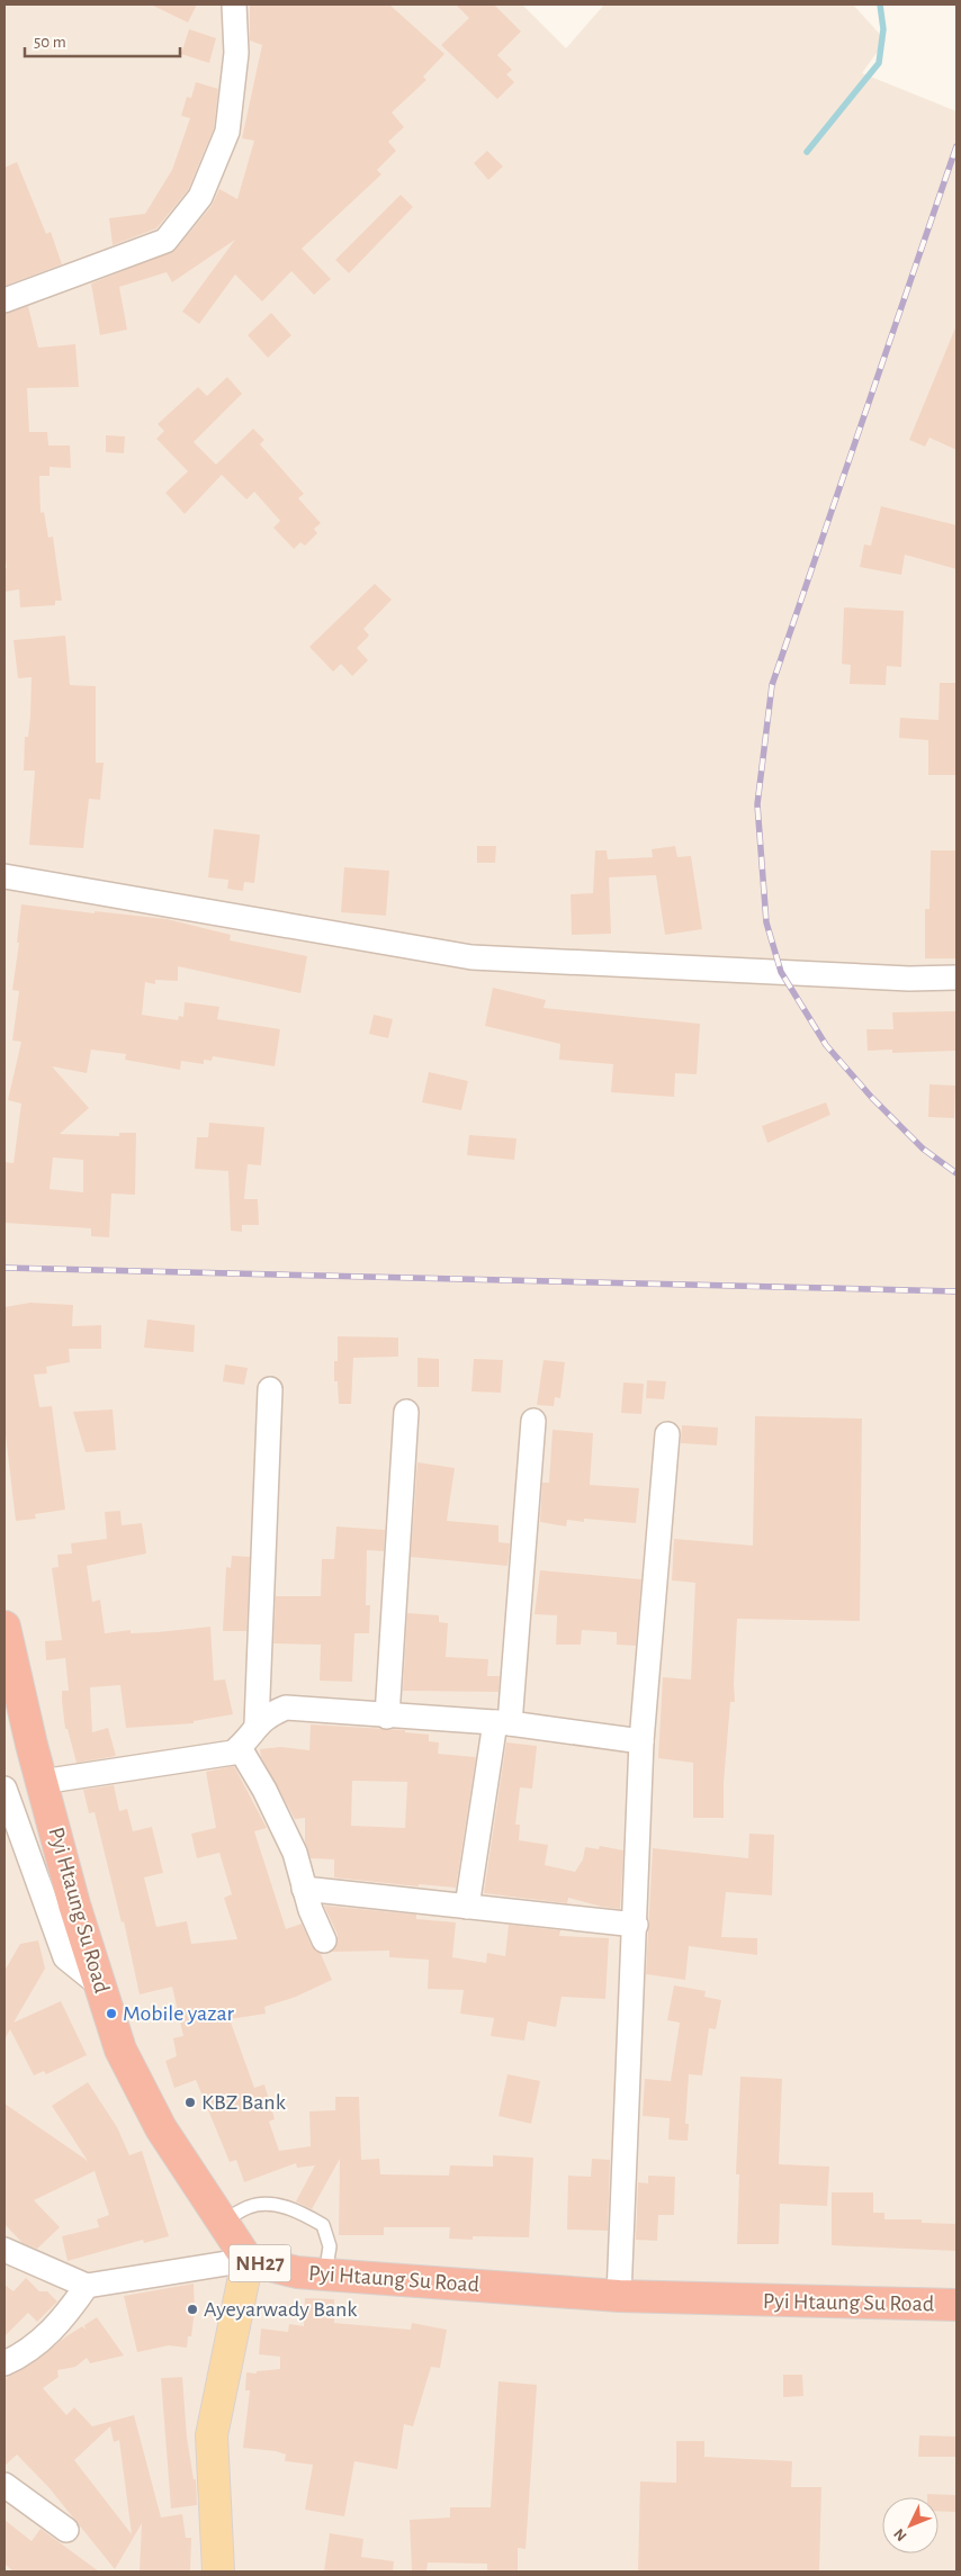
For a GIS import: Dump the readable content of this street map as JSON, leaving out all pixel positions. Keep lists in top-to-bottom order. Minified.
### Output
{"streets":{"highway":["Pyi Htaung Su Road","NH27"]},"places":["Mobile yazar","KBZ Bank","Ayeyarwady Bank"],"scale_bar":"50 m","north":"bottom left"}
